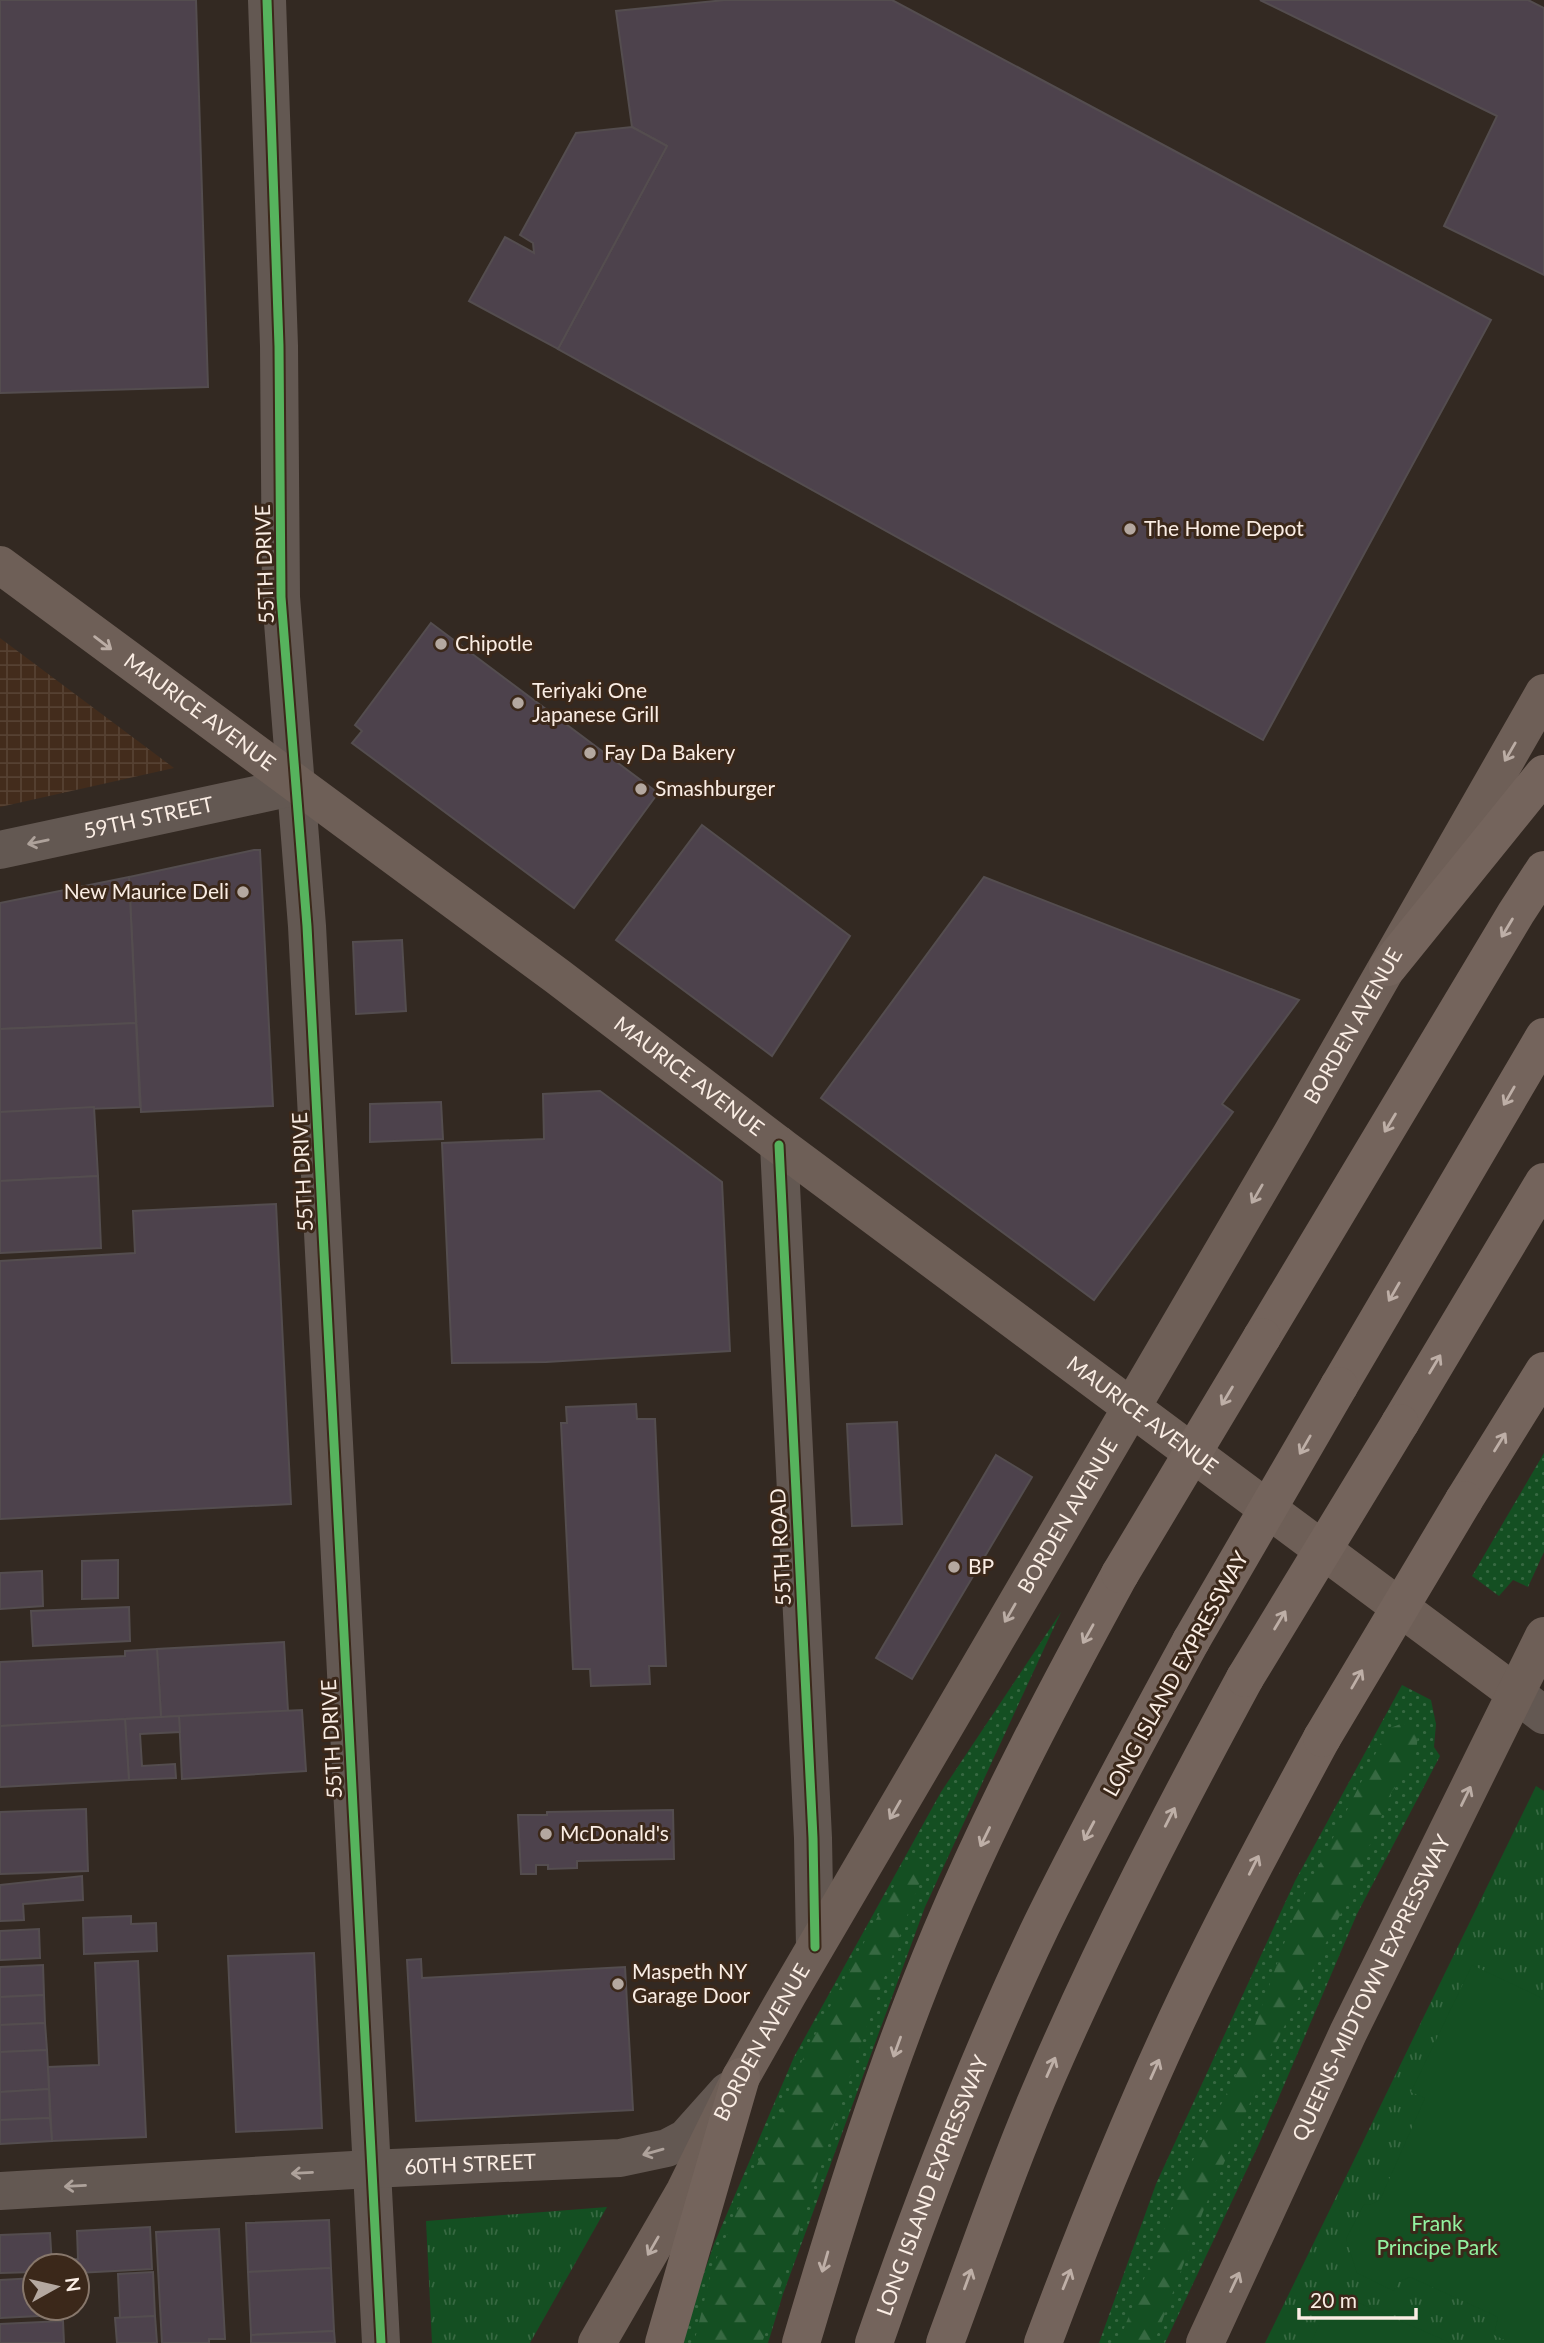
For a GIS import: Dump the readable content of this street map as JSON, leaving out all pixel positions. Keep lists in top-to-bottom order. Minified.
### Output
{"streets":{"highway":["LONG ISLAND EXPRESSWAY"],"main road":["MAURICE AVENUE","BORDEN AVENUE","QUEENS-MIDTOWN EXPRESSWAY"],"street":["55TH DRIVE","59TH STREET","55TH ROAD","60TH STREET"]},"crossings":[["55TH DRIVE","MAURICE AVENUE"],["55TH DRIVE","59TH STREET"],["55TH DRIVE","60TH STREET"],["MAURICE AVENUE","59TH STREET"],["MAURICE AVENUE","BORDEN AVENUE"],["MAURICE AVENUE","55TH ROAD"],["MAURICE AVENUE","QUEENS-MIDTOWN EXPRESSWAY"],["BORDEN AVENUE","55TH ROAD"],["BORDEN AVENUE","60TH STREET"]],"one_way":["59TH STREET","BORDEN AVENUE","QUEENS-MIDTOWN EXPRESSWAY","60TH STREET"],"parks":["Frank Principe Park"],"places":["The Home Depot","Chipotle","Teriyaki One Japanese Grill","Fay Da Bakery","Smashburger","New Maurice Deli","BP","McDonald's","Maspeth NY Garage Door"],"scale_bar":"20 m","north":"right"}
